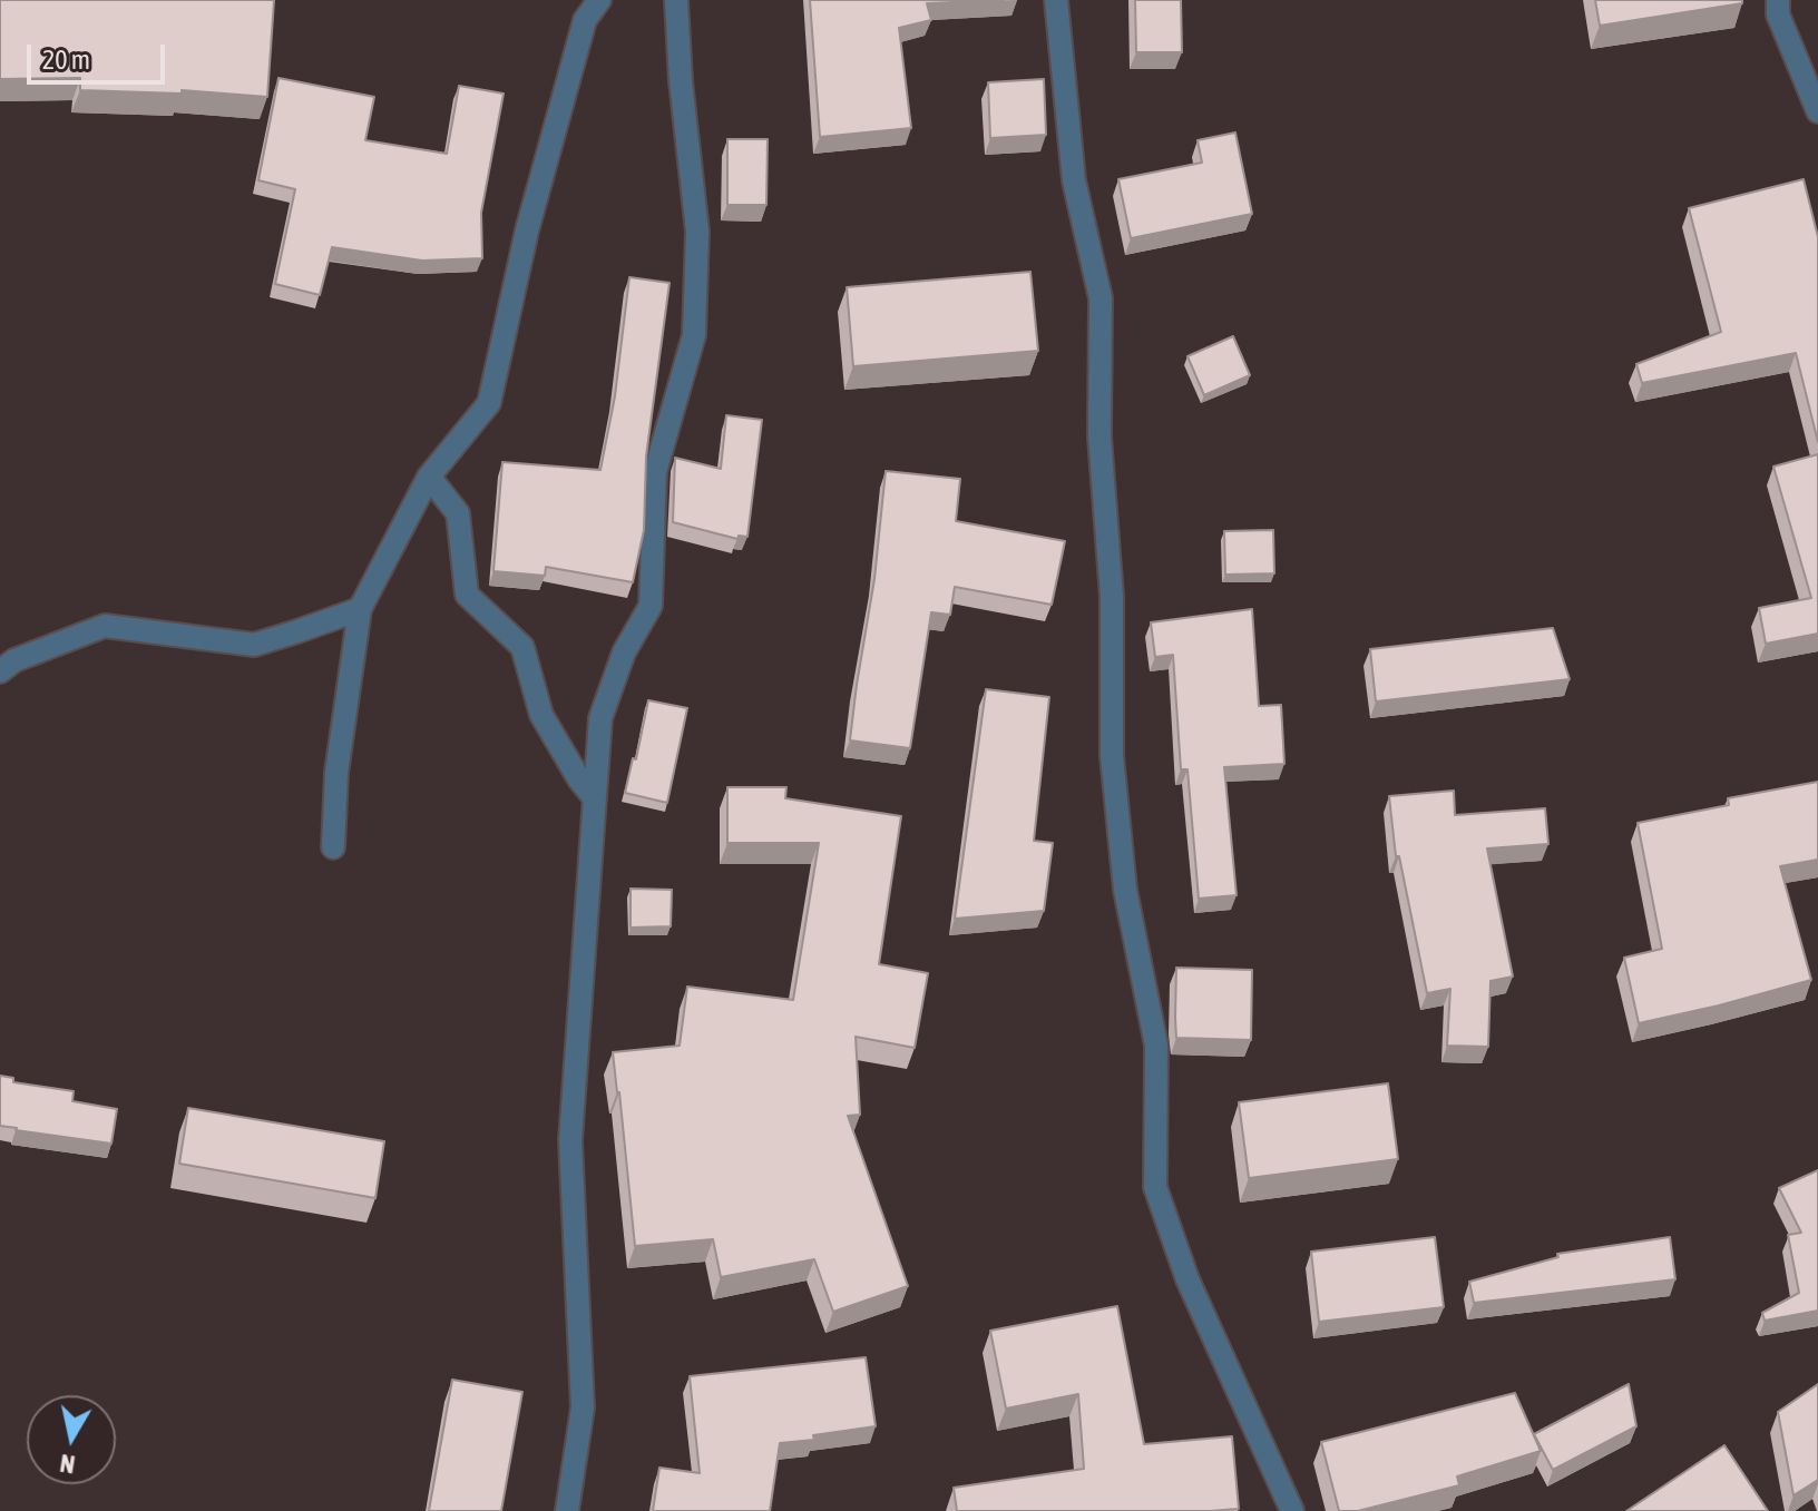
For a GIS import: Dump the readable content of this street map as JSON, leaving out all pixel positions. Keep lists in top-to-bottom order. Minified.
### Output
{"scale_bar":"20 m","north":"bottom"}
